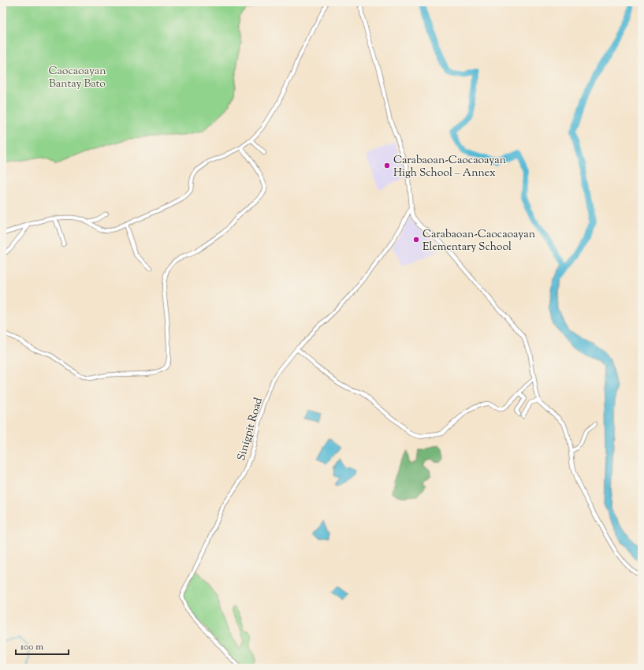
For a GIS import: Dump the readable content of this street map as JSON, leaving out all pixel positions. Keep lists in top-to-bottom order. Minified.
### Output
{"streets":{"street":["Sinigpit Road"]},"parks":["Caocaoayan Bantay Bato"],"places":["Carabaoan-Caocaoayan High School – Annex","Carabaoan-Caocaoayan Elementary School"],"scale_bar":"100 m"}
